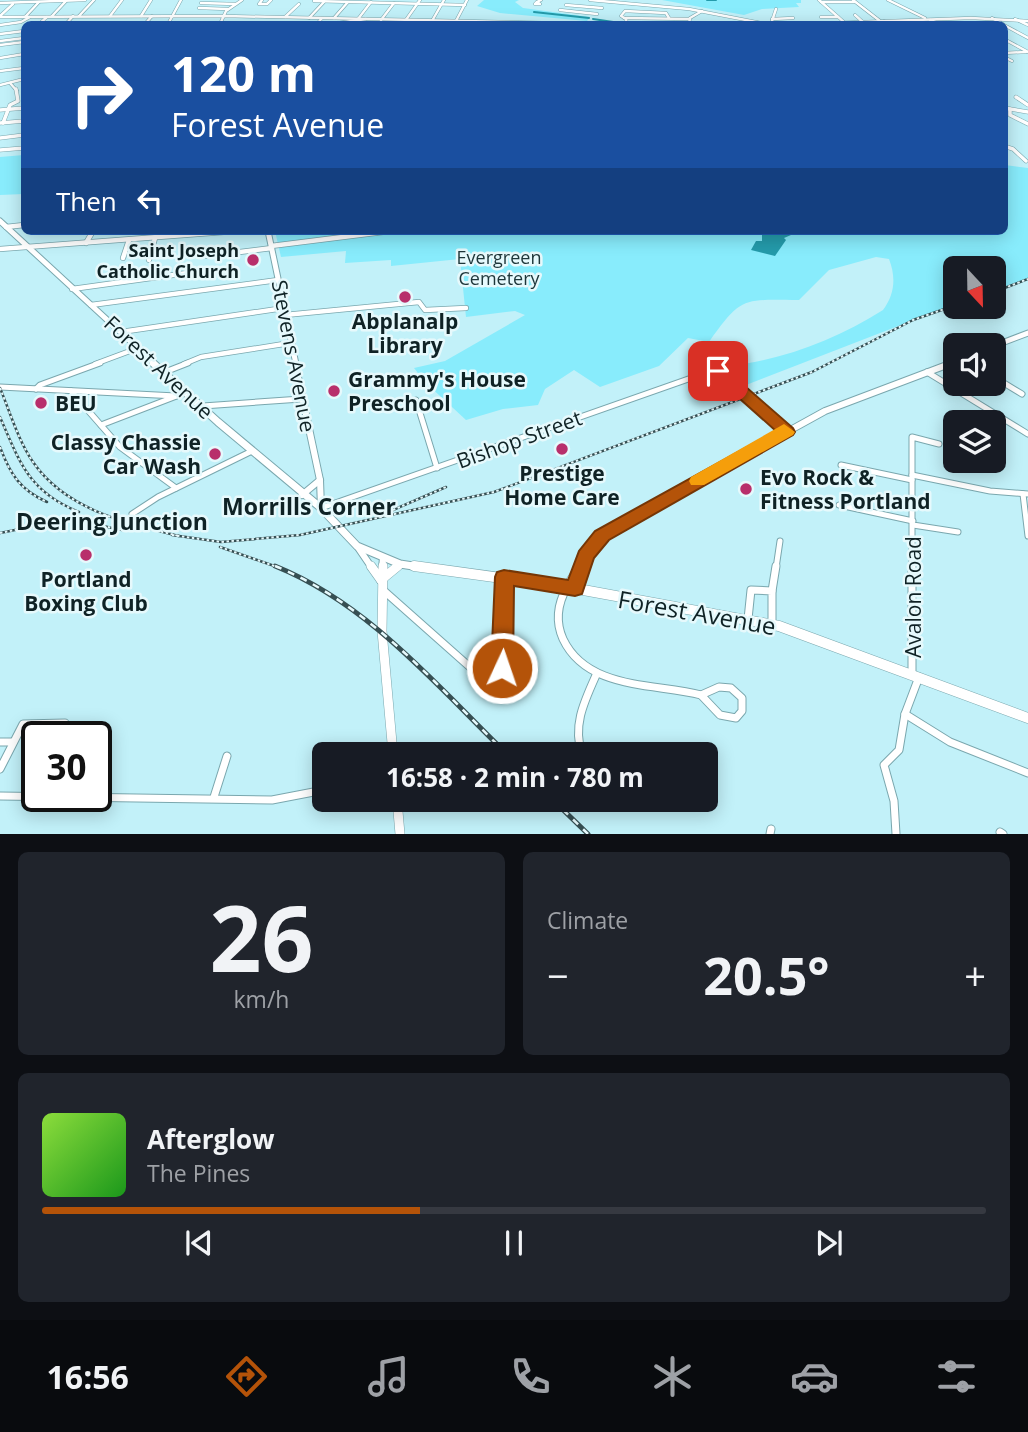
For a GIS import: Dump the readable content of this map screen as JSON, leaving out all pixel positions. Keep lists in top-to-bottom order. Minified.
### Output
{"streets":{"highway":["Forest Avenue"],"main road":["Stevens Avenue"],"street":["Bishop Street","Avalon Road"]},"crossings":[["Stevens Avenue","Forest Avenue"],["Stevens Avenue","Bishop Street"],["Forest Avenue","Bishop Street"],["Forest Avenue","Avalon Road"]],"districts":["Morrills Corner","Deering Junction"],"parks":["Evergreen Cemetery"],"places":["Saint Joseph Catholic Church","Abplanalp Library","Grammy's House Preschool","BEU","Prestige Home Care","Classy Chassie Car Wash","Evo Rock & Fitness Portland","Portland Boxing Club"],"north":"bottom","page":{"turn":["120 m","Forest Avenue"],"then":"Then","limit":"30","trip":"16:58 · 2 min · 780 m","tile":[["26","km/h"],"Climate"],"heat":["−","20.5°","+"],"song":["Afterglow","The Pines"],"tabs":"16:56"}}
